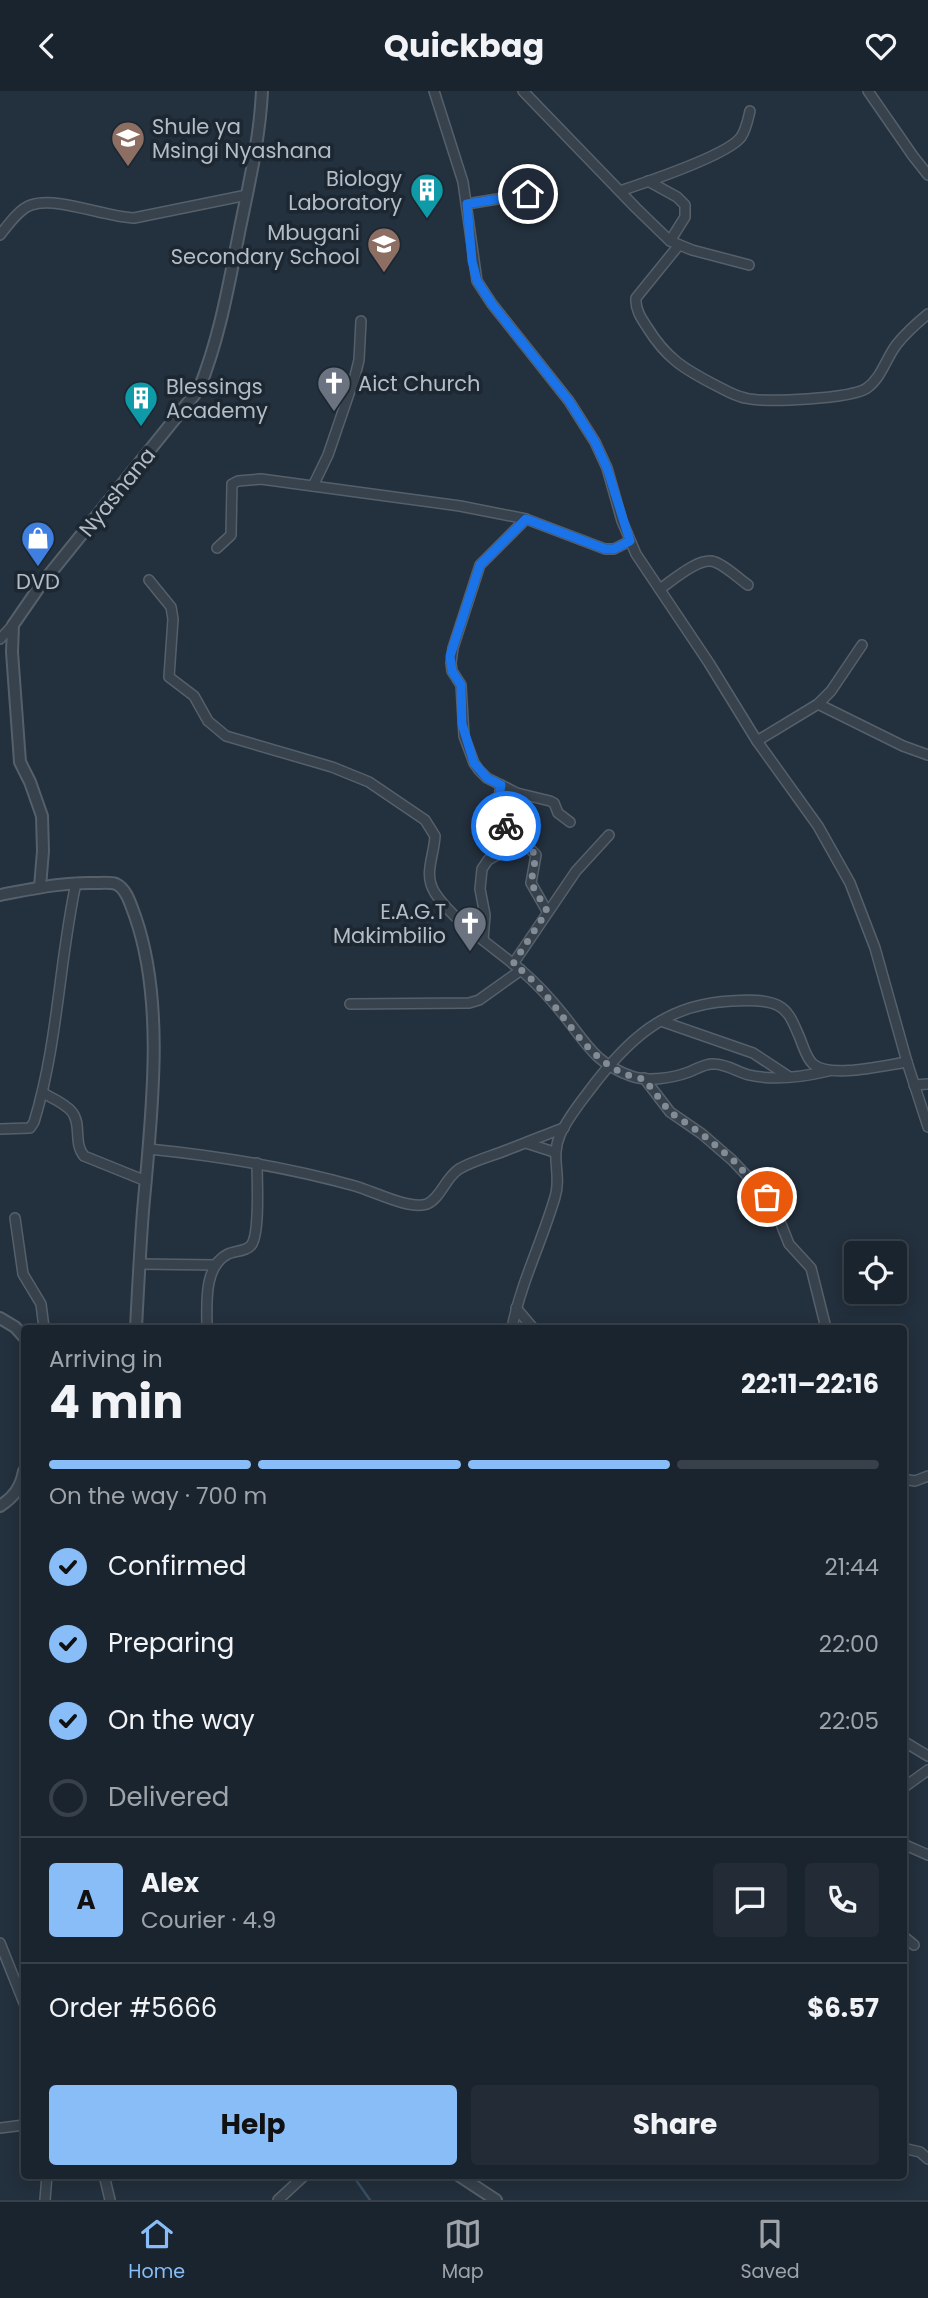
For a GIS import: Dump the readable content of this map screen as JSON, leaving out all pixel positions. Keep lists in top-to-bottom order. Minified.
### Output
{"streets":{"street":["Nyashana"]},"places":{"school or university":["Shule ya Msingi Nyashana","Mbugani Secondary School"],"building":["Biology Laboratory","Blessings Academy"],"church":["Aict Church","E.A.G.T Makimbilio"],"shop":["DVD"]},"page":{"header":"Quickbag","heading":["4 min","Arriving in","22:11–22:16"],"panel":["Alex","Courier · 4.9","Order #5666","$6.57"],"bar":"On the way · 700 m","list":[["Confirmed","21:44"],["Preparing","22:00"],["On the way","22:05"],"Delivered"],"round":"A","buttons":["Help","Share"],"tabs":["Home","Map","Saved"]}}
